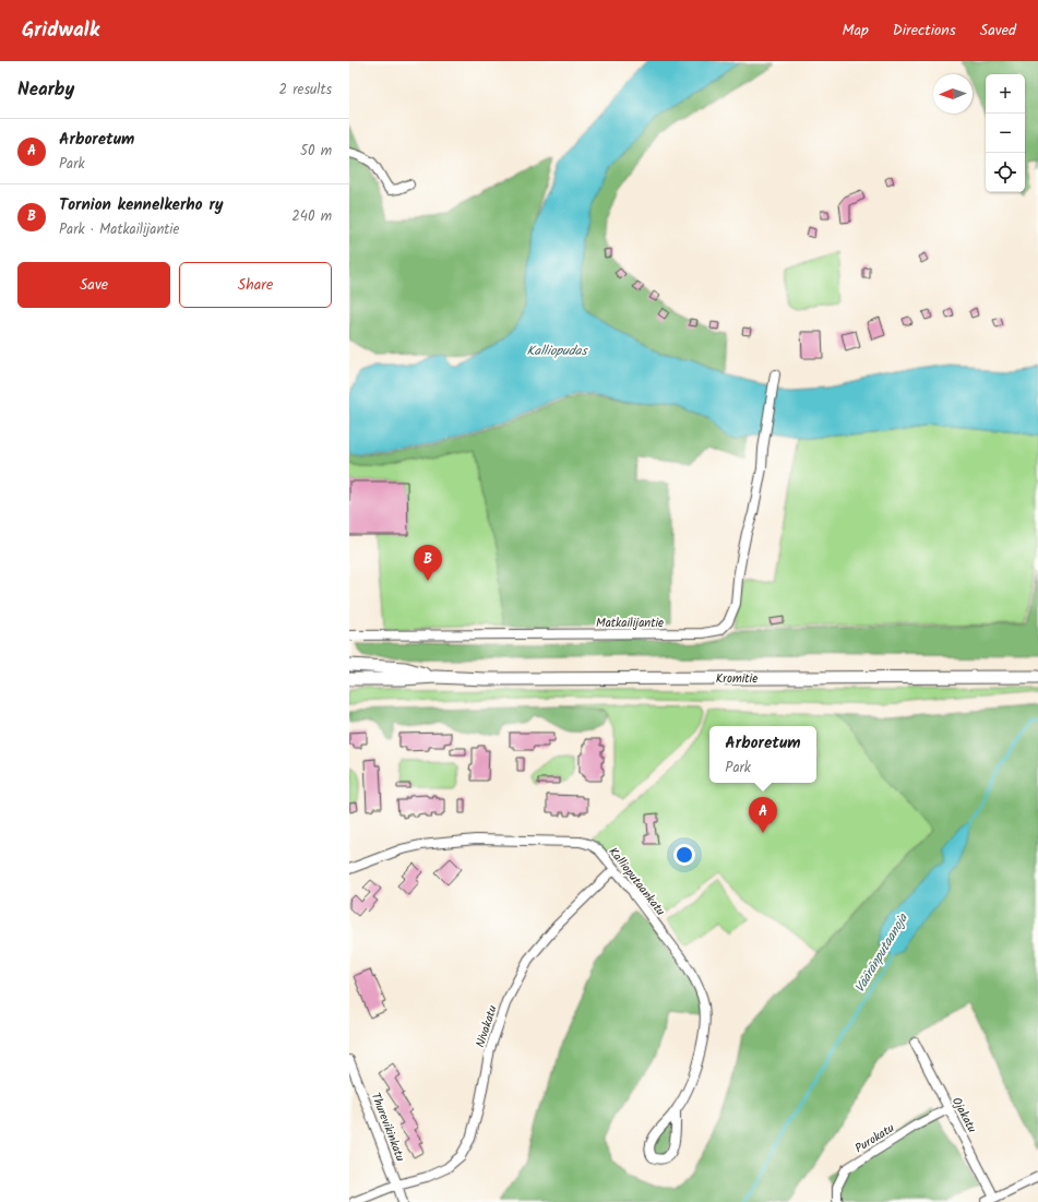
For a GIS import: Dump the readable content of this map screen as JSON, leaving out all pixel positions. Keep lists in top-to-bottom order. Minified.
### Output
{"streets":{"main road":["Kromitie"],"street":["Matkailijantie","Kallioputaankatu","Nivakatu","Ojakatu","Thurevikinkatu","Purokatu"]},"crossings":[["Kallioputaankatu","Nivakatu"],["Nivakatu","Thurevikinkatu"],["Ojakatu","Purokatu"]],"water":["Kalliopudas","Vääränputaanoja"],"north":"left","page":{"header":"Gridwalk","nav":["Map","Directions","Saved"],"heading":["Nearby","2 results"],"map_buttons":["+","−"],"list":[{"mark":"A","name":"Arboretum","note":"Park","value":"50 m"},{"mark":"B","name":"Tornion kennelkerho ry","note":"Park · Matkailijantie","value":"240 m"}],"buttons":["Save","Share"],"pins":["B","A"],"popup":["Arboretum","Park"]}}
